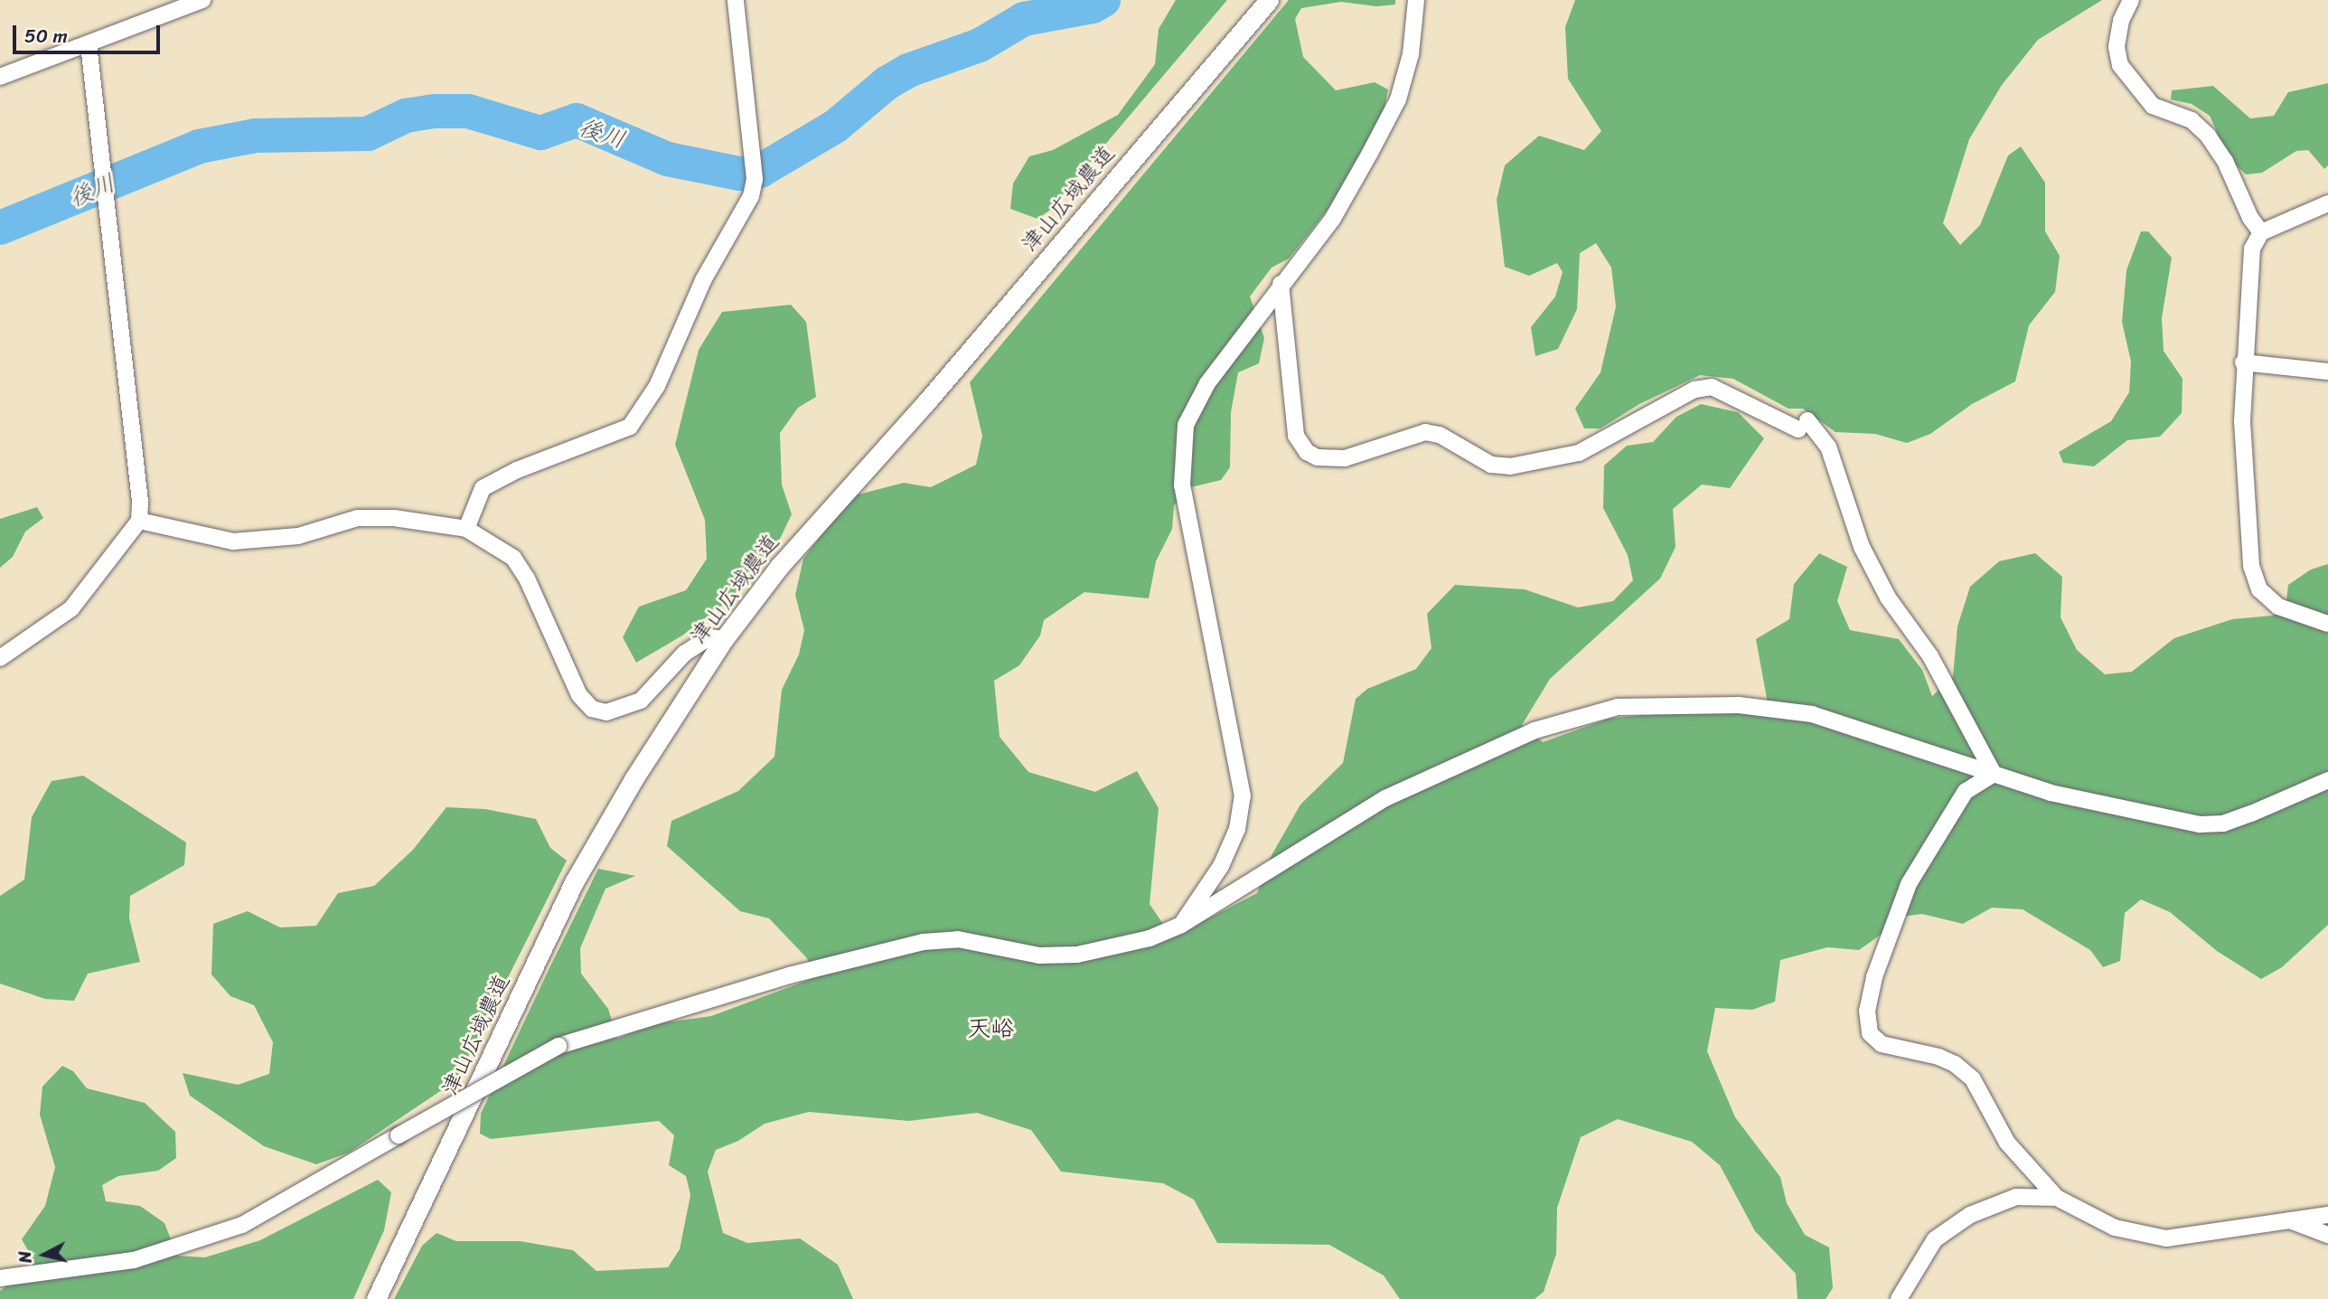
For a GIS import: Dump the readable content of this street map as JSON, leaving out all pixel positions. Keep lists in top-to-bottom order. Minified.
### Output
{"streets":{"street":["津山広域農道"]},"districts":["天峪"],"water":["後川"],"scale_bar":"50 m","north":"left"}
